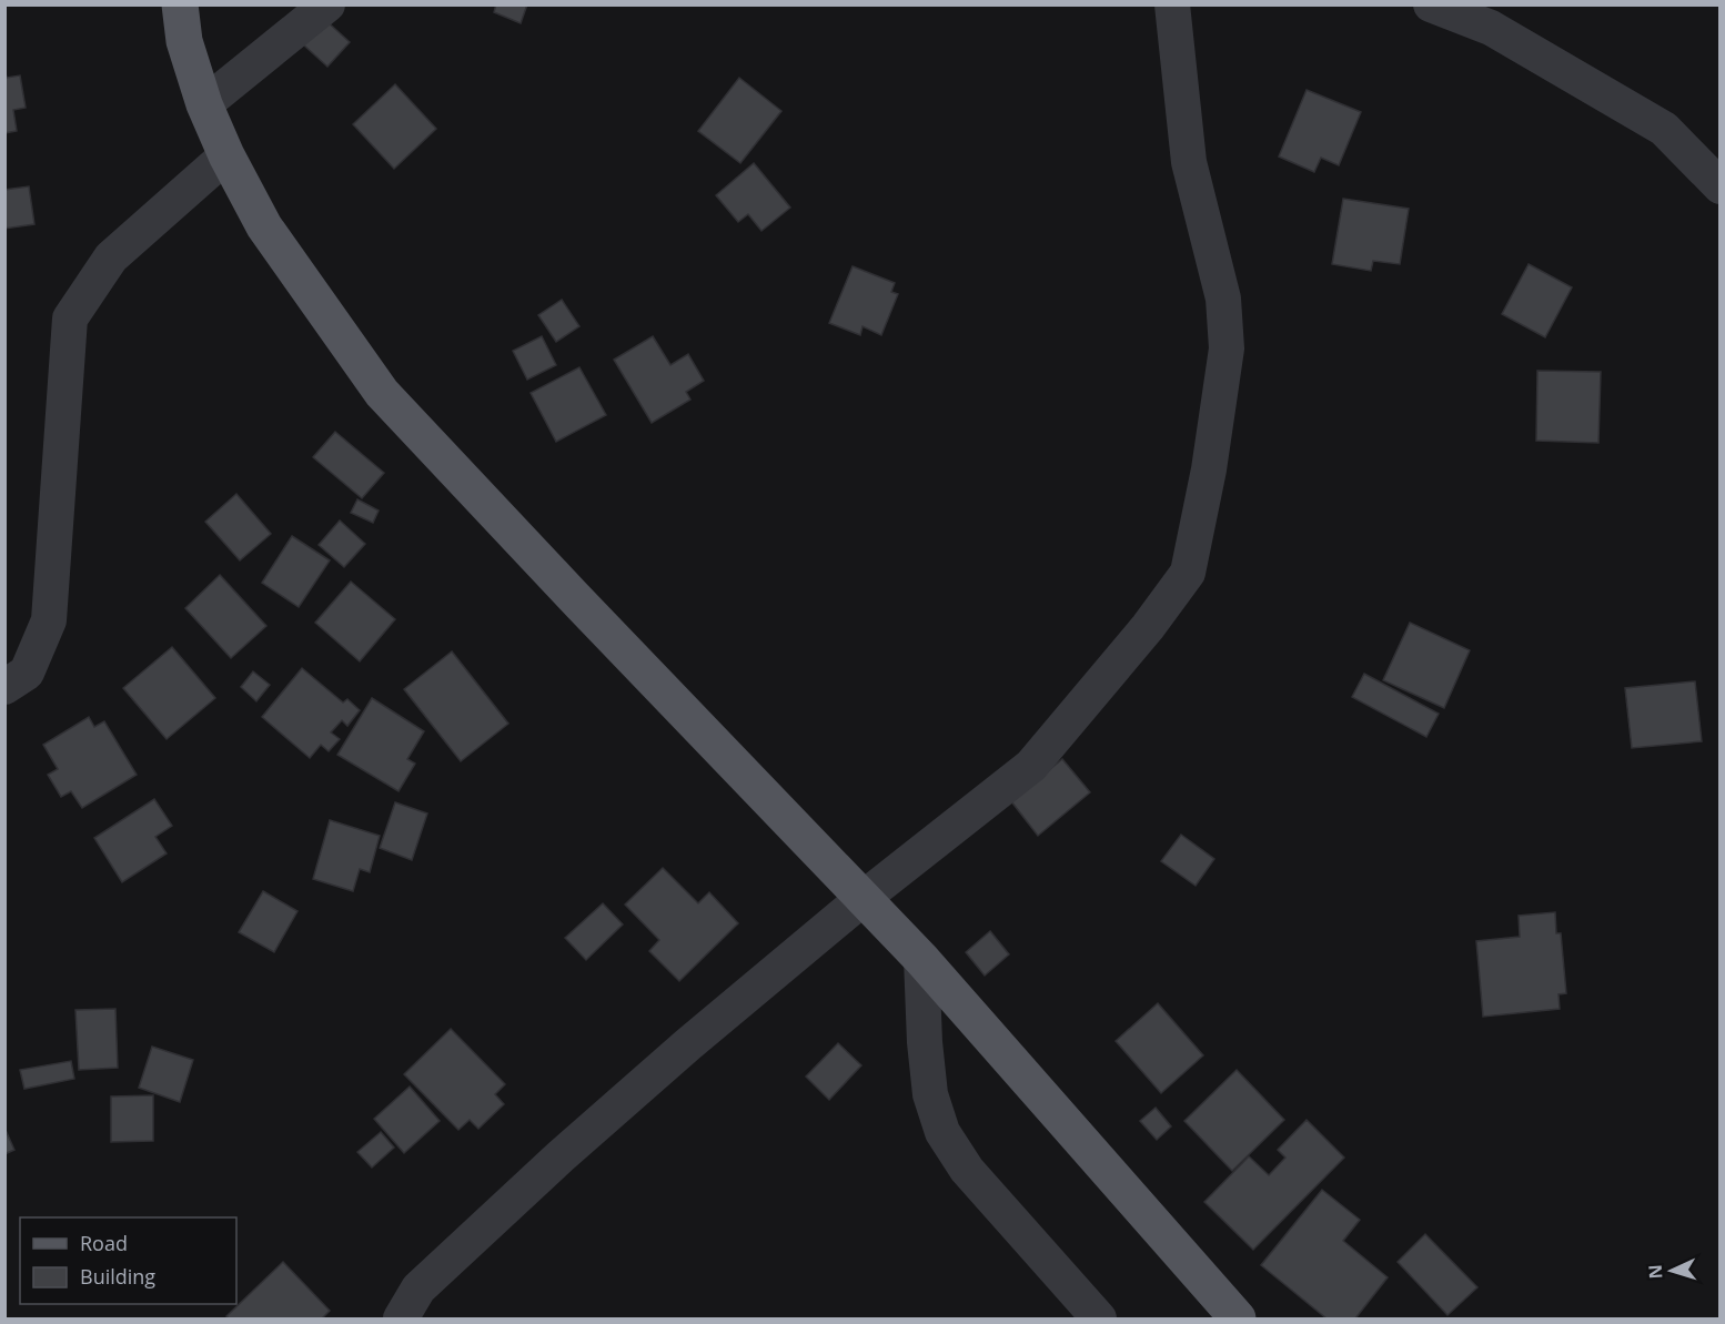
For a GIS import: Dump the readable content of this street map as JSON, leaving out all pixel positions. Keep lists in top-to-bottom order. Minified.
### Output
{"legend":["Road","Building"],"north":"left"}
